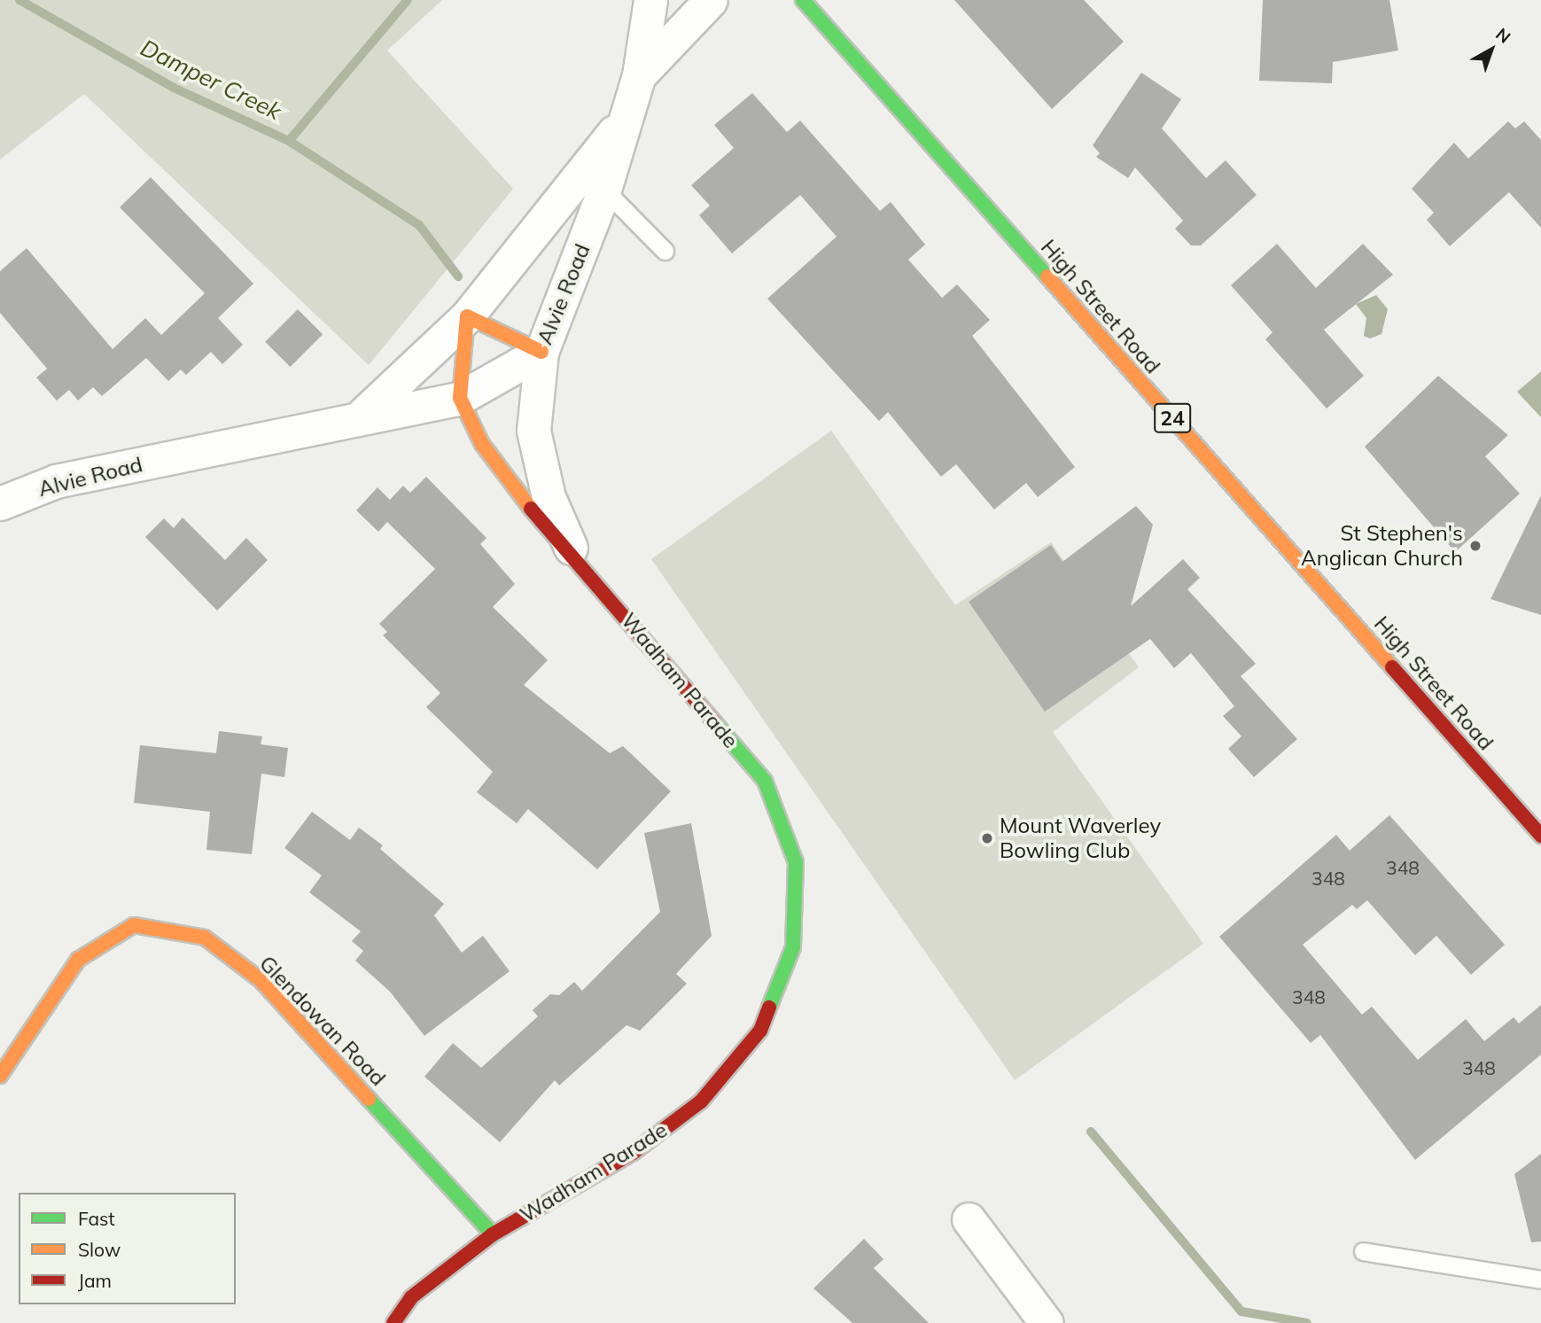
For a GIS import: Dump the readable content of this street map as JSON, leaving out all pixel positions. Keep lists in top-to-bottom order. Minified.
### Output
{"streets":{"street":["Alvie Road","High Street Road","24","Wadham Parade","Glendowan Road"]},"crossings":[["Alvie Road","Wadham Parade"],["Wadham Parade","Glendowan Road"]],"water":["Damper Creek"],"places":["St Stephen's Anglican Church","Mount Waverley Bowling Club"],"house_numbers":["348","348","348","348"],"legend":["Fast","Slow","Jam"],"north":"top right"}
